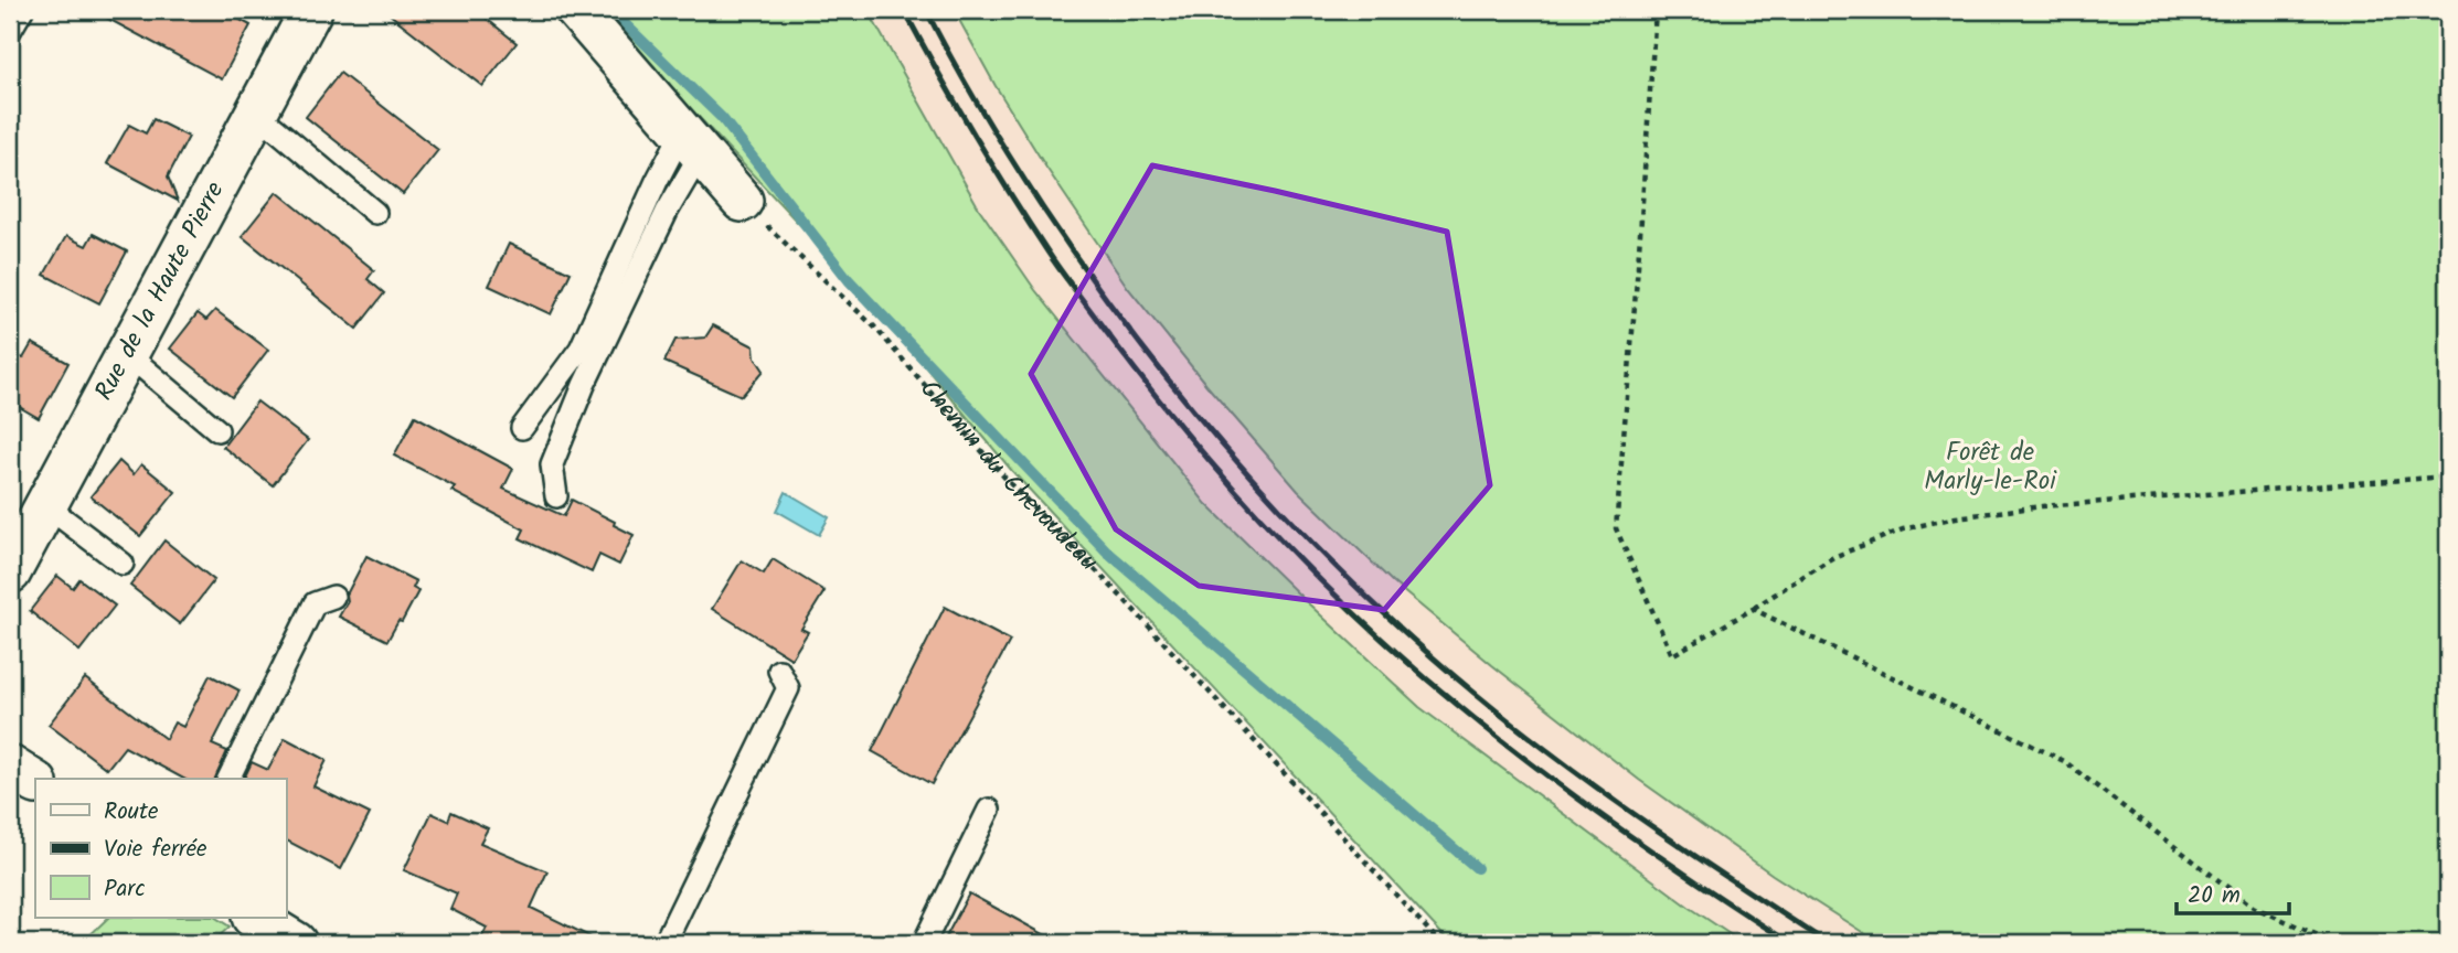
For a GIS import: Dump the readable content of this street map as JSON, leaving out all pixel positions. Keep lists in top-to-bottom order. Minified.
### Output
{"streets":{"street":["Rue de la Haute Pierre"],"path":["Chemin du Chevaudeau"]},"parks":["Forêt de Marly-le-Roi"],"legend":["Route","Voie ferrée","Parc"],"scale_bar":"20 m"}
